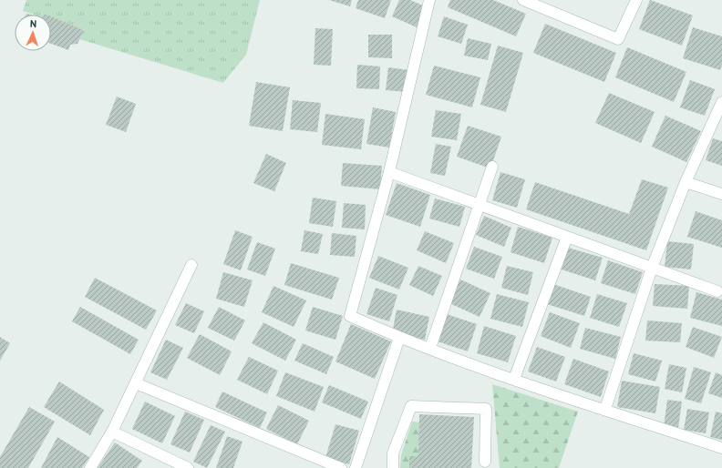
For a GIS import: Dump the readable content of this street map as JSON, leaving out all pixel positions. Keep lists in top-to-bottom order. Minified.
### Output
{"north":"top"}
